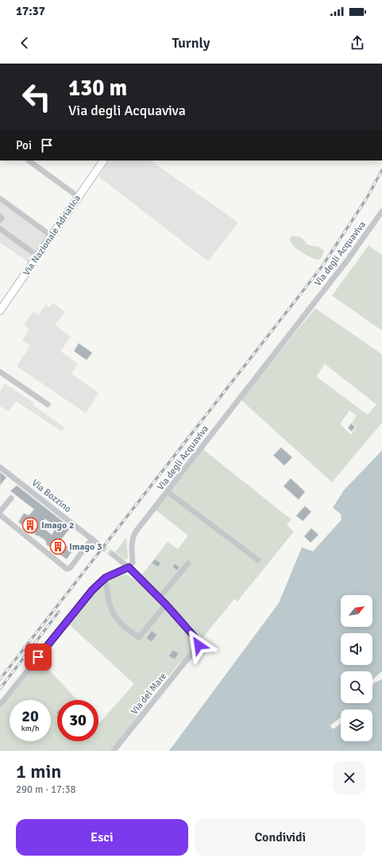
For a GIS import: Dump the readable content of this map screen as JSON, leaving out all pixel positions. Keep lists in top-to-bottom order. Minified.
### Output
{"streets":{"main road":["Via Nazionale Adriatica"],"street":["Via degli Acquaviva","Via Bozzino","Via del Mare"]},"places":{"building":["Imago 2","Imago 3"]},"north":"top right","page":{"status":"17:37","header":"Turnly","turn":["130 m","Via degli Acquaviva"],"then":"Poi","speed":"20 km/h","limit":"30","heading":["1 min","290 m · 17:38"],"buttons":["Esci","Condividi"]}}
